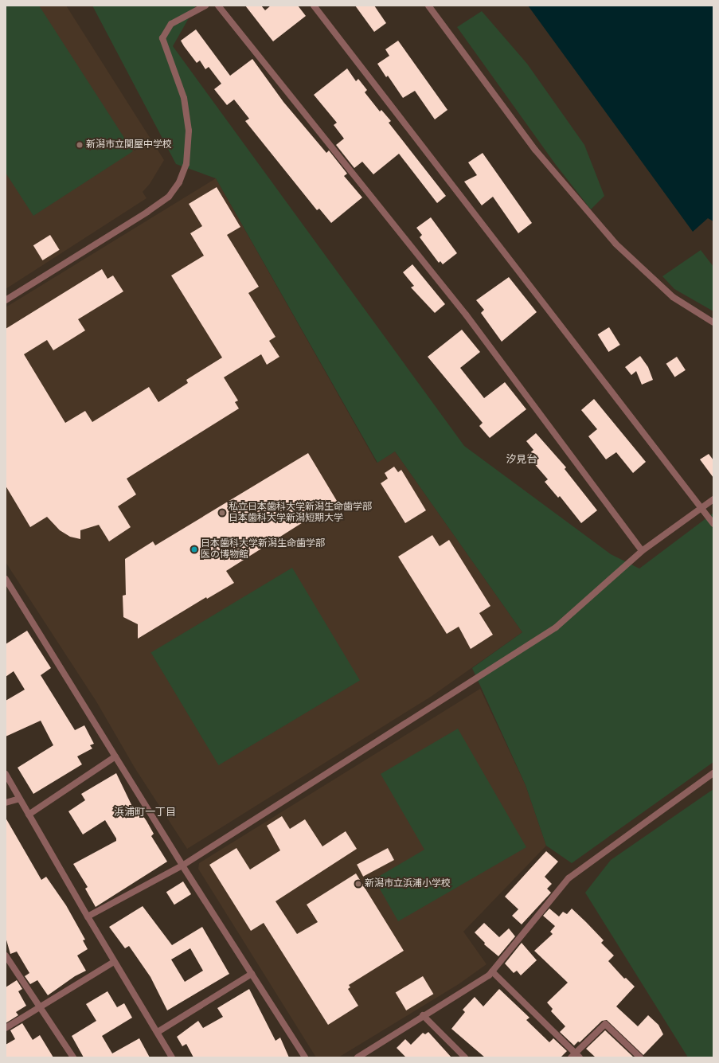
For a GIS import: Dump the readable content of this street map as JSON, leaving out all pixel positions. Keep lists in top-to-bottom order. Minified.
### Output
{"districts":["汐見台","浜浦町一丁目"],"places":["新潟市立関屋中学校","私立日本歯科大学新潟生命歯学部 日本歯科大学新潟短期大学","日本歯科大学新潟生命歯学部 医の博物館","新潟市立浜浦小学校"]}
